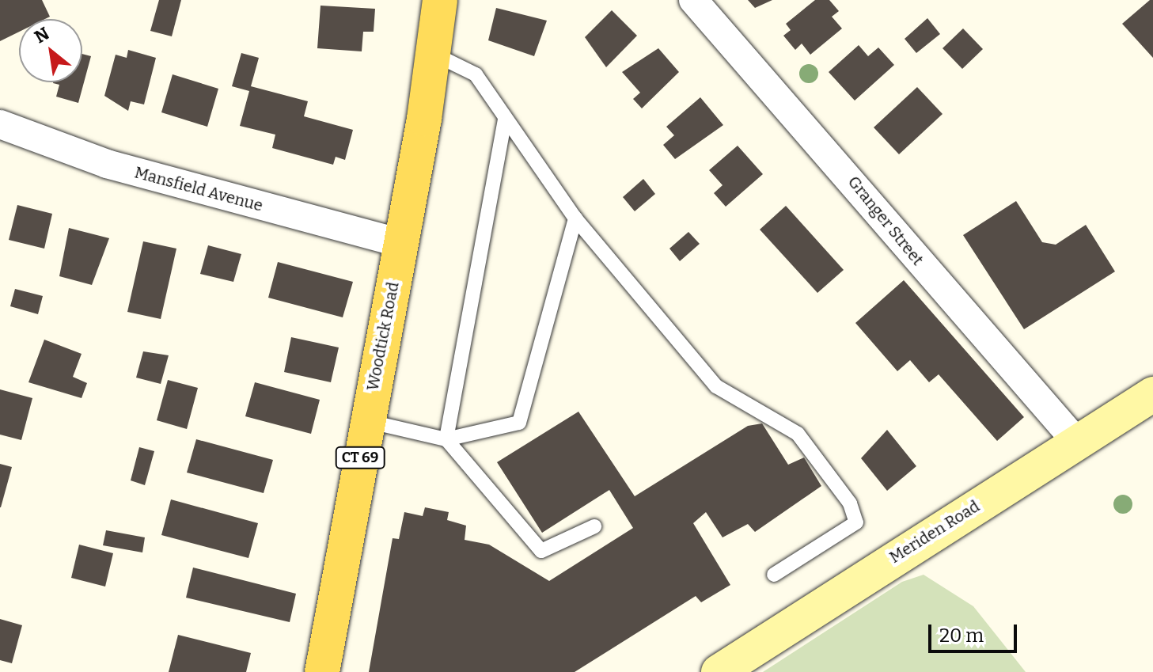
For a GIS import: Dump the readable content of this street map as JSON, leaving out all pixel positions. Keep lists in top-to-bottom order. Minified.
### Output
{"streets":{"main road":["Woodtick Road","CT 69","Meriden Road"],"street":["Mansfield Avenue","Granger Street"]},"crossings":[["Mansfield Avenue","Woodtick Road"],["Granger Street","Meriden Road"]],"scale_bar":"20 m","north":"top left"}
